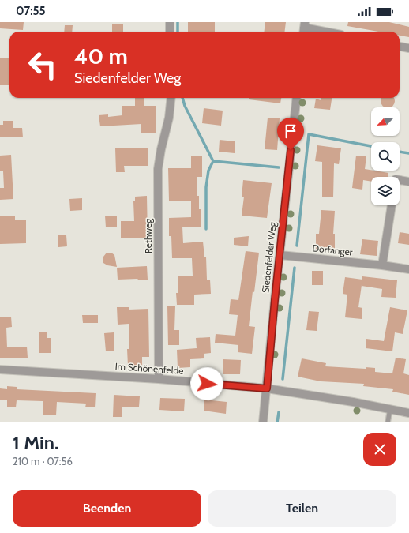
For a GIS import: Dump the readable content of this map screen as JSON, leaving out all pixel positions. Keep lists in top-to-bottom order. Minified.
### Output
{"streets":{"street":["Rethweg","Dorfanger","Siedenfelder Weg","Im Schönenfelde"]},"crossings":[["Rethweg","Im Schönenfelde"],["Dorfanger","Siedenfelder Weg"],["Siedenfelder Weg","Im Schönenfelde"]],"north":"bottom left","page":{"status":"07:55","turn":["40 m","Siedenfelder Weg"],"heading":["1 Min.","210 m · 07:56"],"buttons":["Beenden","Teilen"]}}
